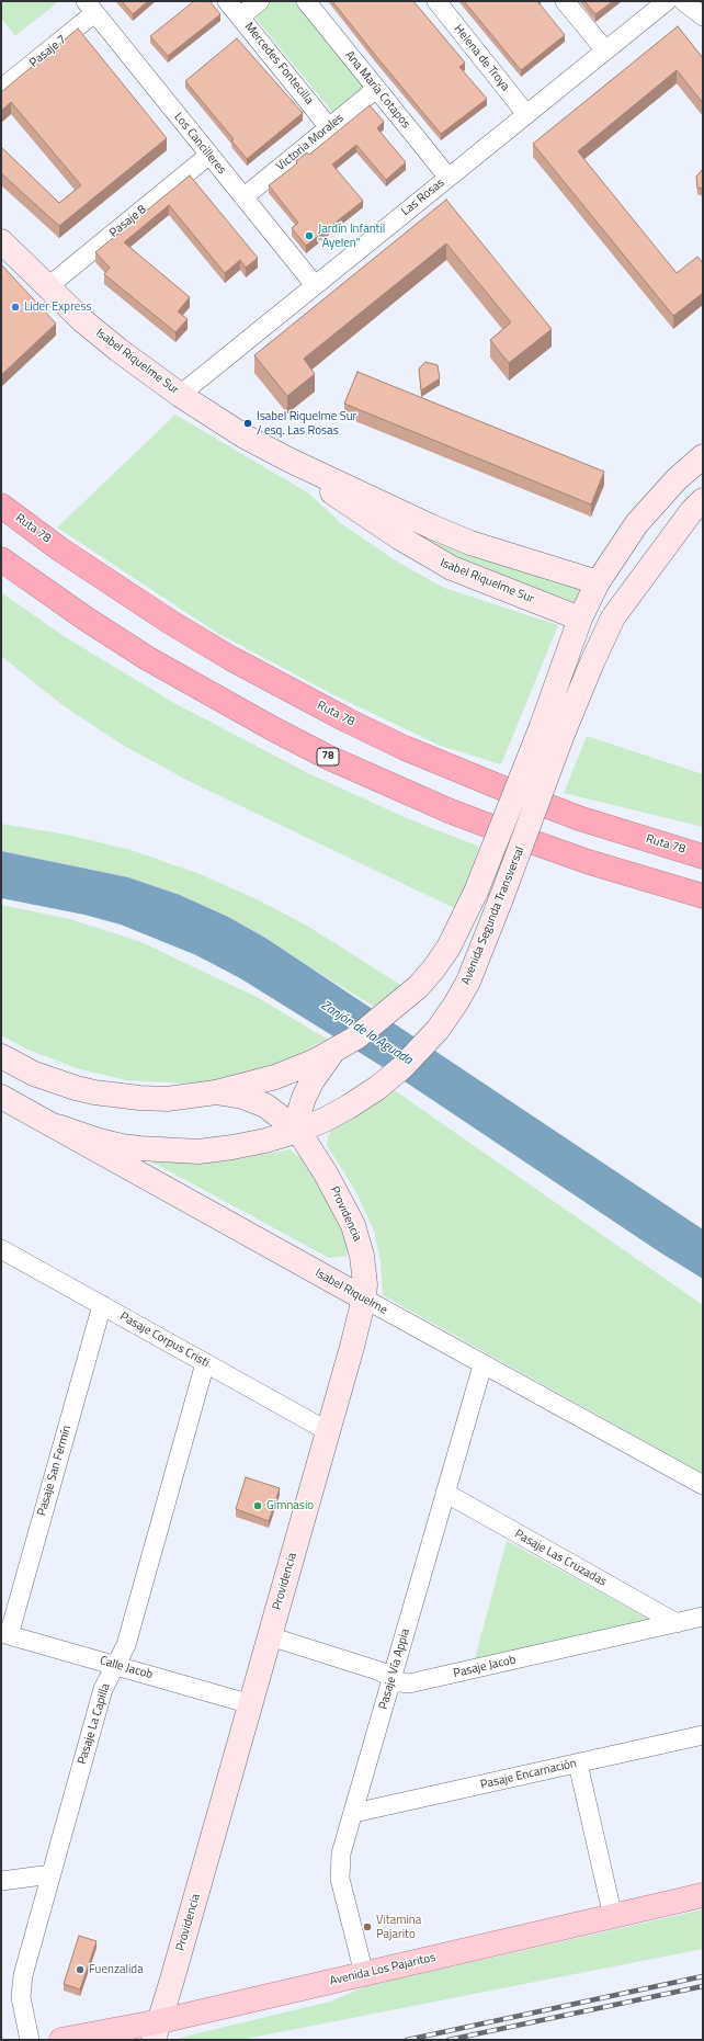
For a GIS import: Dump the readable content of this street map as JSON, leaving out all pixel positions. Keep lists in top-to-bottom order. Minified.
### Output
{"streets":{"highway":["Ruta 78","78"],"main road":["Isabel Riquelme Sur","Avenida Segunda Transversal","Providencia","Isabel Riquelme","Avenida Los Pajaritos"],"street":["Pasaje 7","Helena de Troya","Mercedes Fontecilla","Ana María Cotapos","Victoria Morales","Los Cancilleres","Las Rosas","Pasaje 8","Pasaje Corpus Cristi","Pasaje San Fermín","Pasaje Las Cruzadas","Pasaje Jacob","Calle Jacob","Pasaje Vía Appia","Pasaje La Capilla","Pasaje Encarnación"]},"crossings":[["Pasaje 7","Los Cancilleres"],["Helena de Troya","Las Rosas"],["Mercedes Fontecilla","Victoria Morales"],["Ana María Cotapos","Victoria Morales"],["Ana María Cotapos","Las Rosas"],["Victoria Morales","Los Cancilleres"],["Los Cancilleres","Las Rosas"],["Los Cancilleres","Pasaje 8"],["Las Rosas","Isabel Riquelme Sur"],["Pasaje 8","Isabel Riquelme Sur"],["Isabel Riquelme Sur","Avenida Segunda Transversal"],["Avenida Segunda Transversal","Providencia"],["Avenida Segunda Transversal","Isabel Riquelme"],["Providencia","Isabel Riquelme"],["Providencia","Pasaje Corpus Cristi"],["Providencia","Pasaje Jacob"],["Providencia","Calle Jacob"],["Providencia","Avenida Los Pajaritos"],["Isabel Riquelme","Pasaje Vía Appia"],["Pasaje Corpus Cristi","Pasaje San Fermín"],["Pasaje Corpus Cristi","Pasaje La Capilla"],["Pasaje San Fermín","Calle Jacob"],["Pasaje Las Cruzadas","Pasaje Jacob"],["Pasaje Las Cruzadas","Pasaje Vía Appia"],["Pasaje Jacob","Pasaje Vía Appia"],["Calle Jacob","Pasaje La Capilla"],["Pasaje Vía Appia","Pasaje Encarnación"],["Pasaje Vía Appia","Avenida Los Pajaritos"]],"water":["Zanjón de la Aguada"],"places":["Jardín Infantil \"Ayelen\"","Lider Express","Isabel Riquelme Sur / esq. Las Rosas","Gimnasio","Vitamina Pajarito","Fuenzalida"]}
